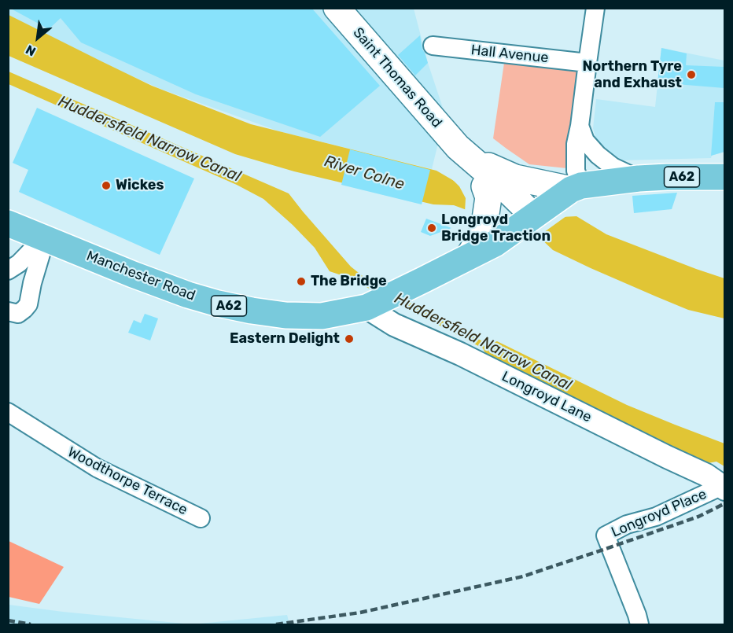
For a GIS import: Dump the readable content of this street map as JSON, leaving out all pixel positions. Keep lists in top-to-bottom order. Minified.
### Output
{"streets":{"main road":["Saint Thomas Road","A62","Manchester Road"],"street":["Hall Avenue","Longroyd Lane","Woodthorpe Terrace","Longroyd Place"]},"crossings":[["Saint Thomas Road","Manchester Road"],["Manchester Road","Longroyd Lane"],["Longroyd Lane","Longroyd Place"]],"water":["Huddersfield Narrow Canal","River Colne"],"places":["Northern Tyre and Exhaust","Wickes","Longroyd Bridge Traction","The Bridge","Eastern Delight"],"north":"bottom left"}
